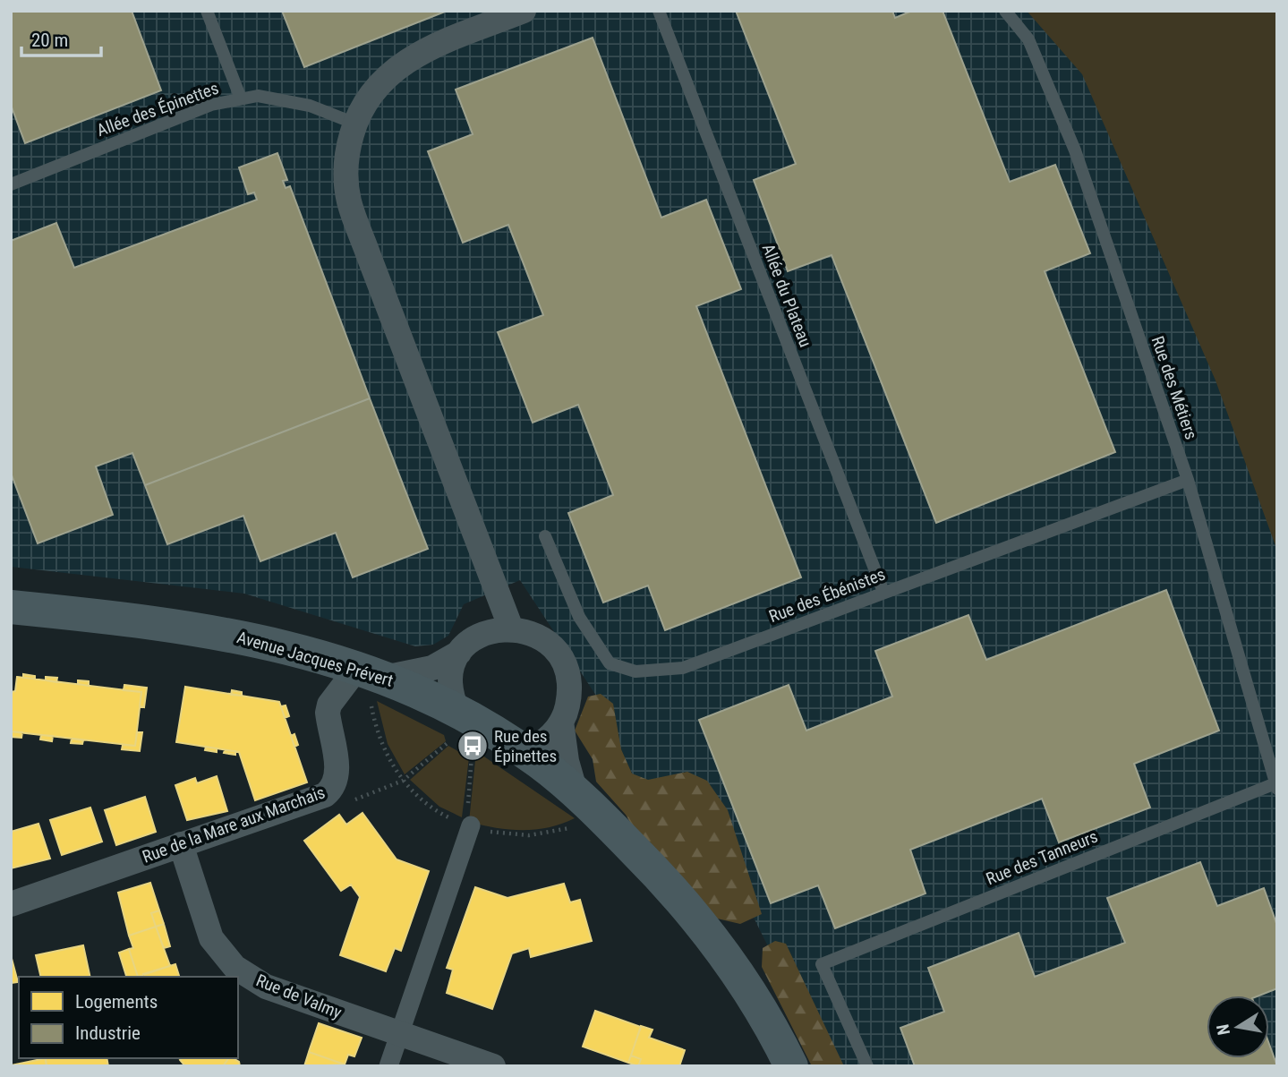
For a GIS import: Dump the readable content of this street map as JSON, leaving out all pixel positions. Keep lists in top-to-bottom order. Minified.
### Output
{"streets":{"main road":["Avenue Jacques Prévert"],"street":["Rue de la Mare aux Marchais","Rue de Valmy"],"lane":["Allée des Épinettes","Allée du Plateau","Rue des Métiers","Rue des Ébénistes","Rue des Tanneurs"]},"crossings":[["Allée du Plateau","Rue des Ébénistes"],["Rue des Métiers","Rue des Ébénistes"],["Rue des Métiers","Rue des Tanneurs"],["Avenue Jacques Prévert","Rue de la Mare aux Marchais"],["Rue de la Mare aux Marchais","Rue de Valmy"]],"places":{"bus stop":["Rue des Épinettes"]},"legend":["Logements","Industrie"],"scale_bar":"20 m","north":"left"}
